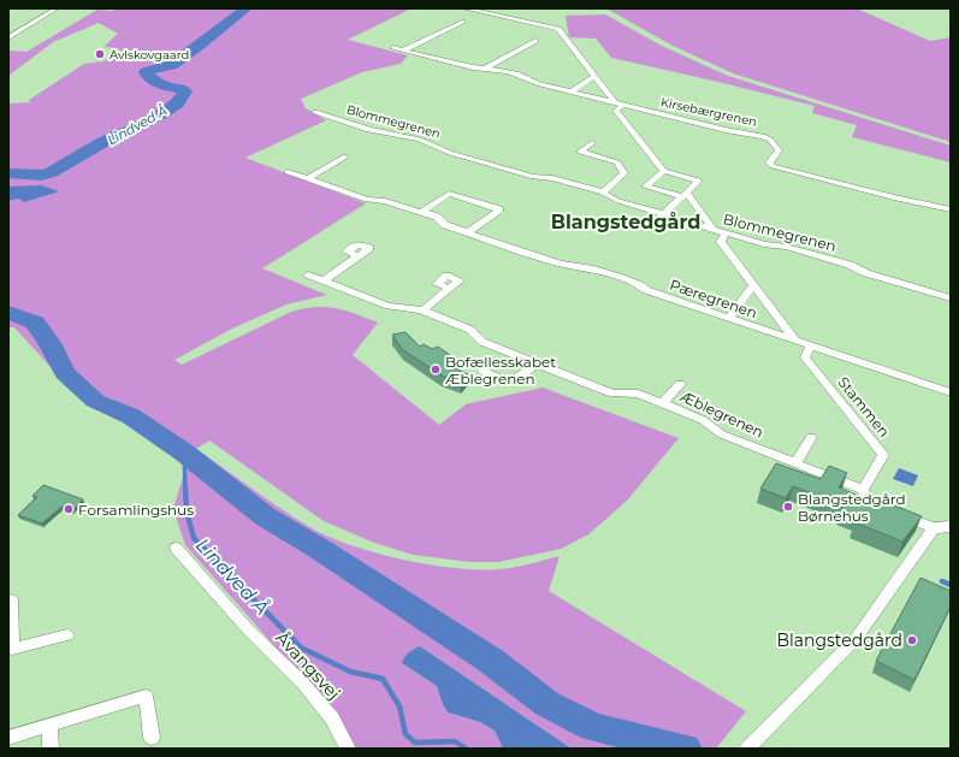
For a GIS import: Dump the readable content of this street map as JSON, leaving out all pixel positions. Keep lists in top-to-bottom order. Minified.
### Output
{"streets":{"street":["Kirsebærgrenen","Blommegrenen","Pæregrenen","Stammen","Æblegrenen","Åvangsvej"]},"crossings":[["Pæregrenen","Stammen"],["Stammen","Æblegrenen"]],"districts":["Blangstedgård"],"water":["Lindved Å"],"places":["Avlskovgaard","Bofællesskabet Æblegrenen","Blangstedgård Børnehus","Forsamlingshus","Blangstedgård"]}
